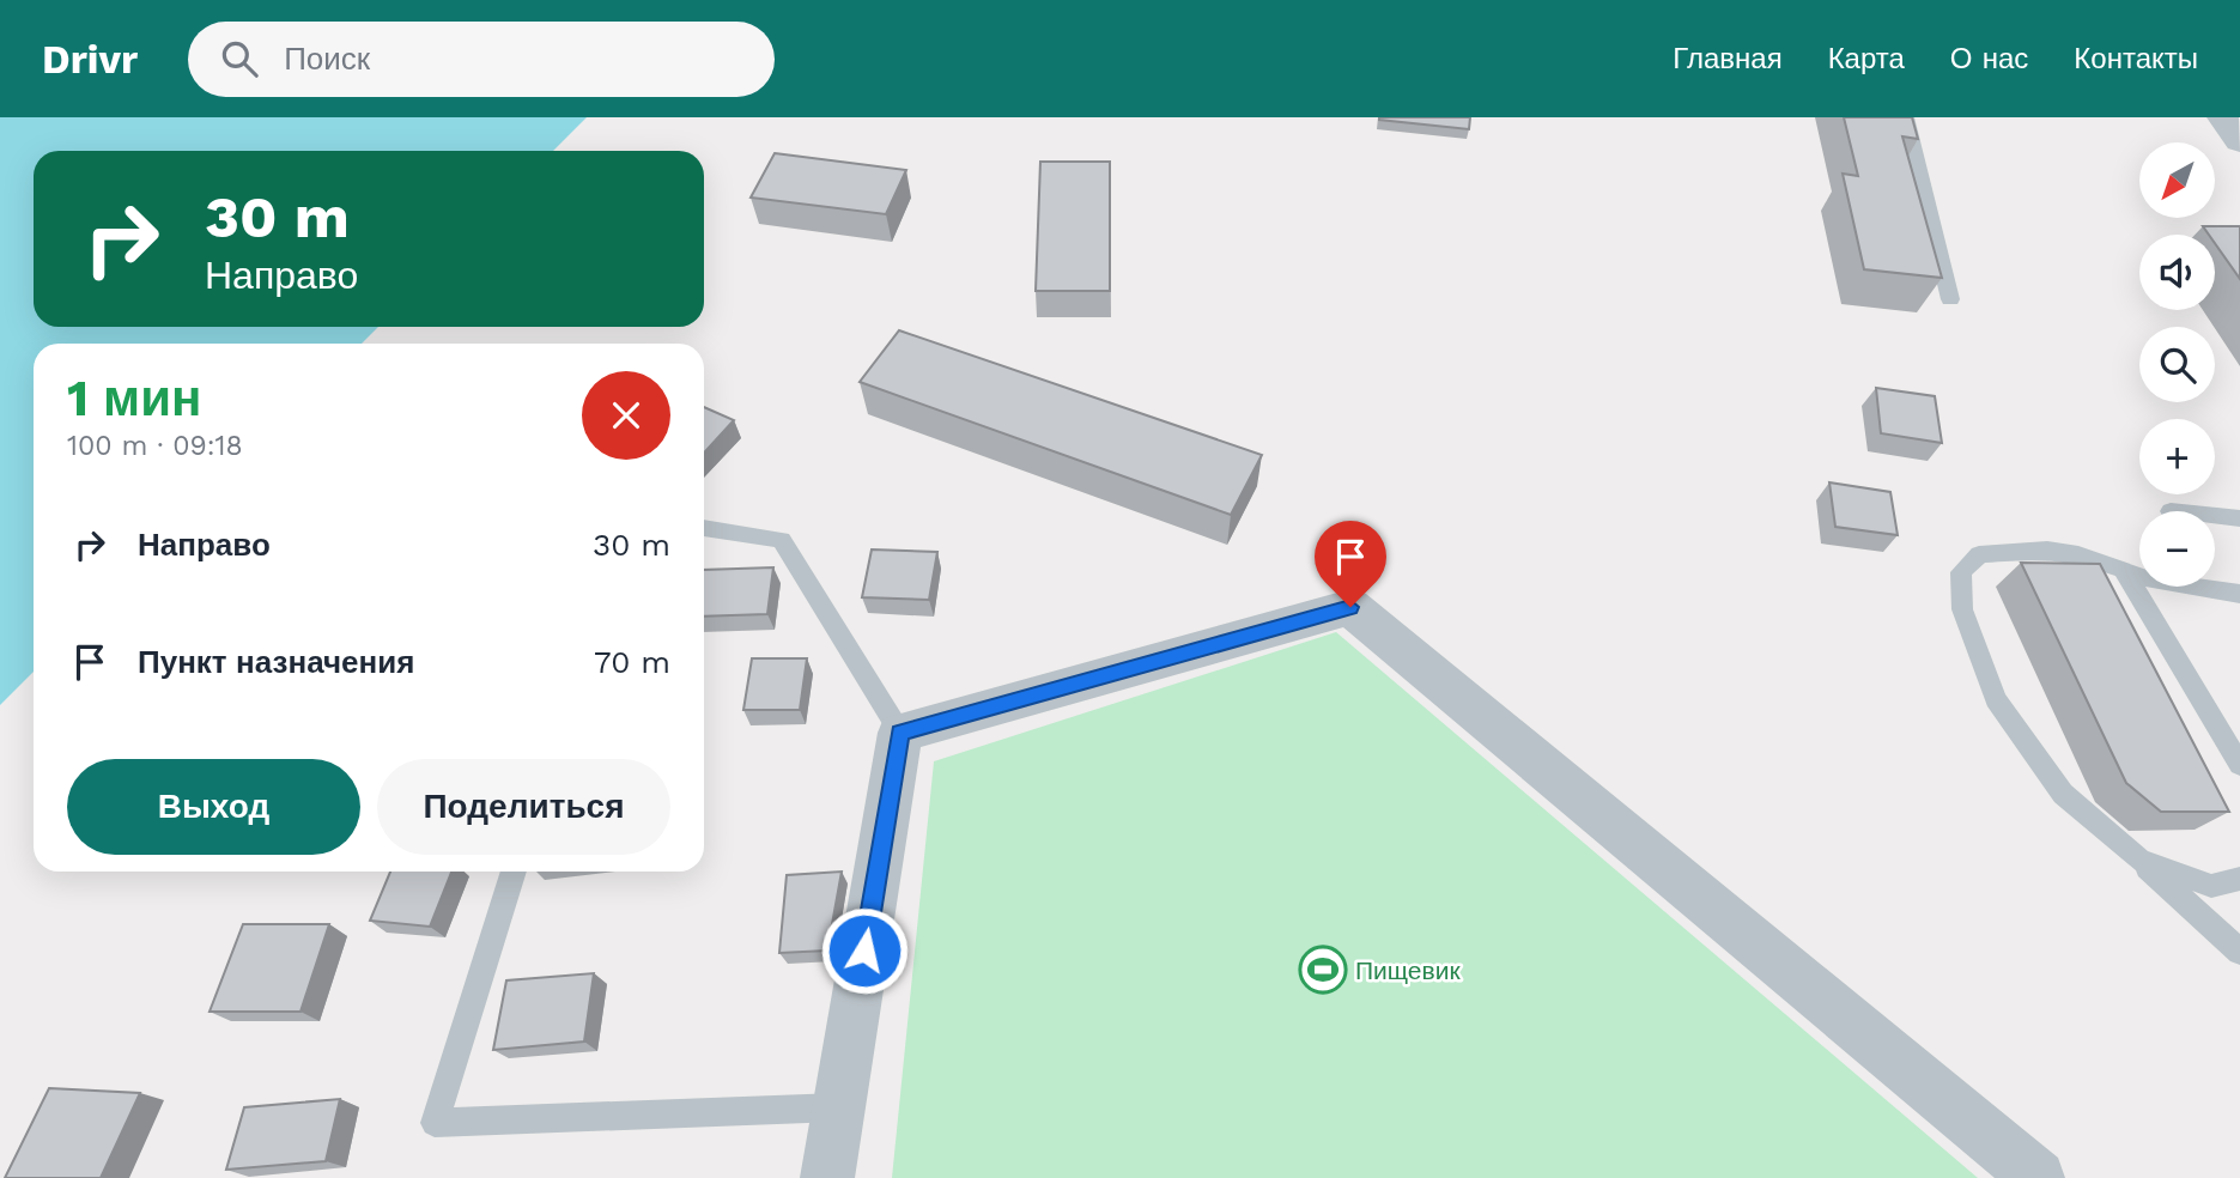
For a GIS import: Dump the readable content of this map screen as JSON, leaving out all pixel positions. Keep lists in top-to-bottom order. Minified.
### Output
{"places":{"sports":["Пищевик"]},"north":"bottom left","page":{"header":"Drivr","search":"Поиск","nav":["Главная","Карта","О нас","Контакты"],"map_buttons":["+","−"],"turn":["30 m","Направо"],"heading":["1 мин","100 m · 09:18"],"list":[{"name":"Направо","value":"30 m"},{"name":"Пункт назначения","value":"70 m"}],"buttons":["Выход","Поделиться"]}}
